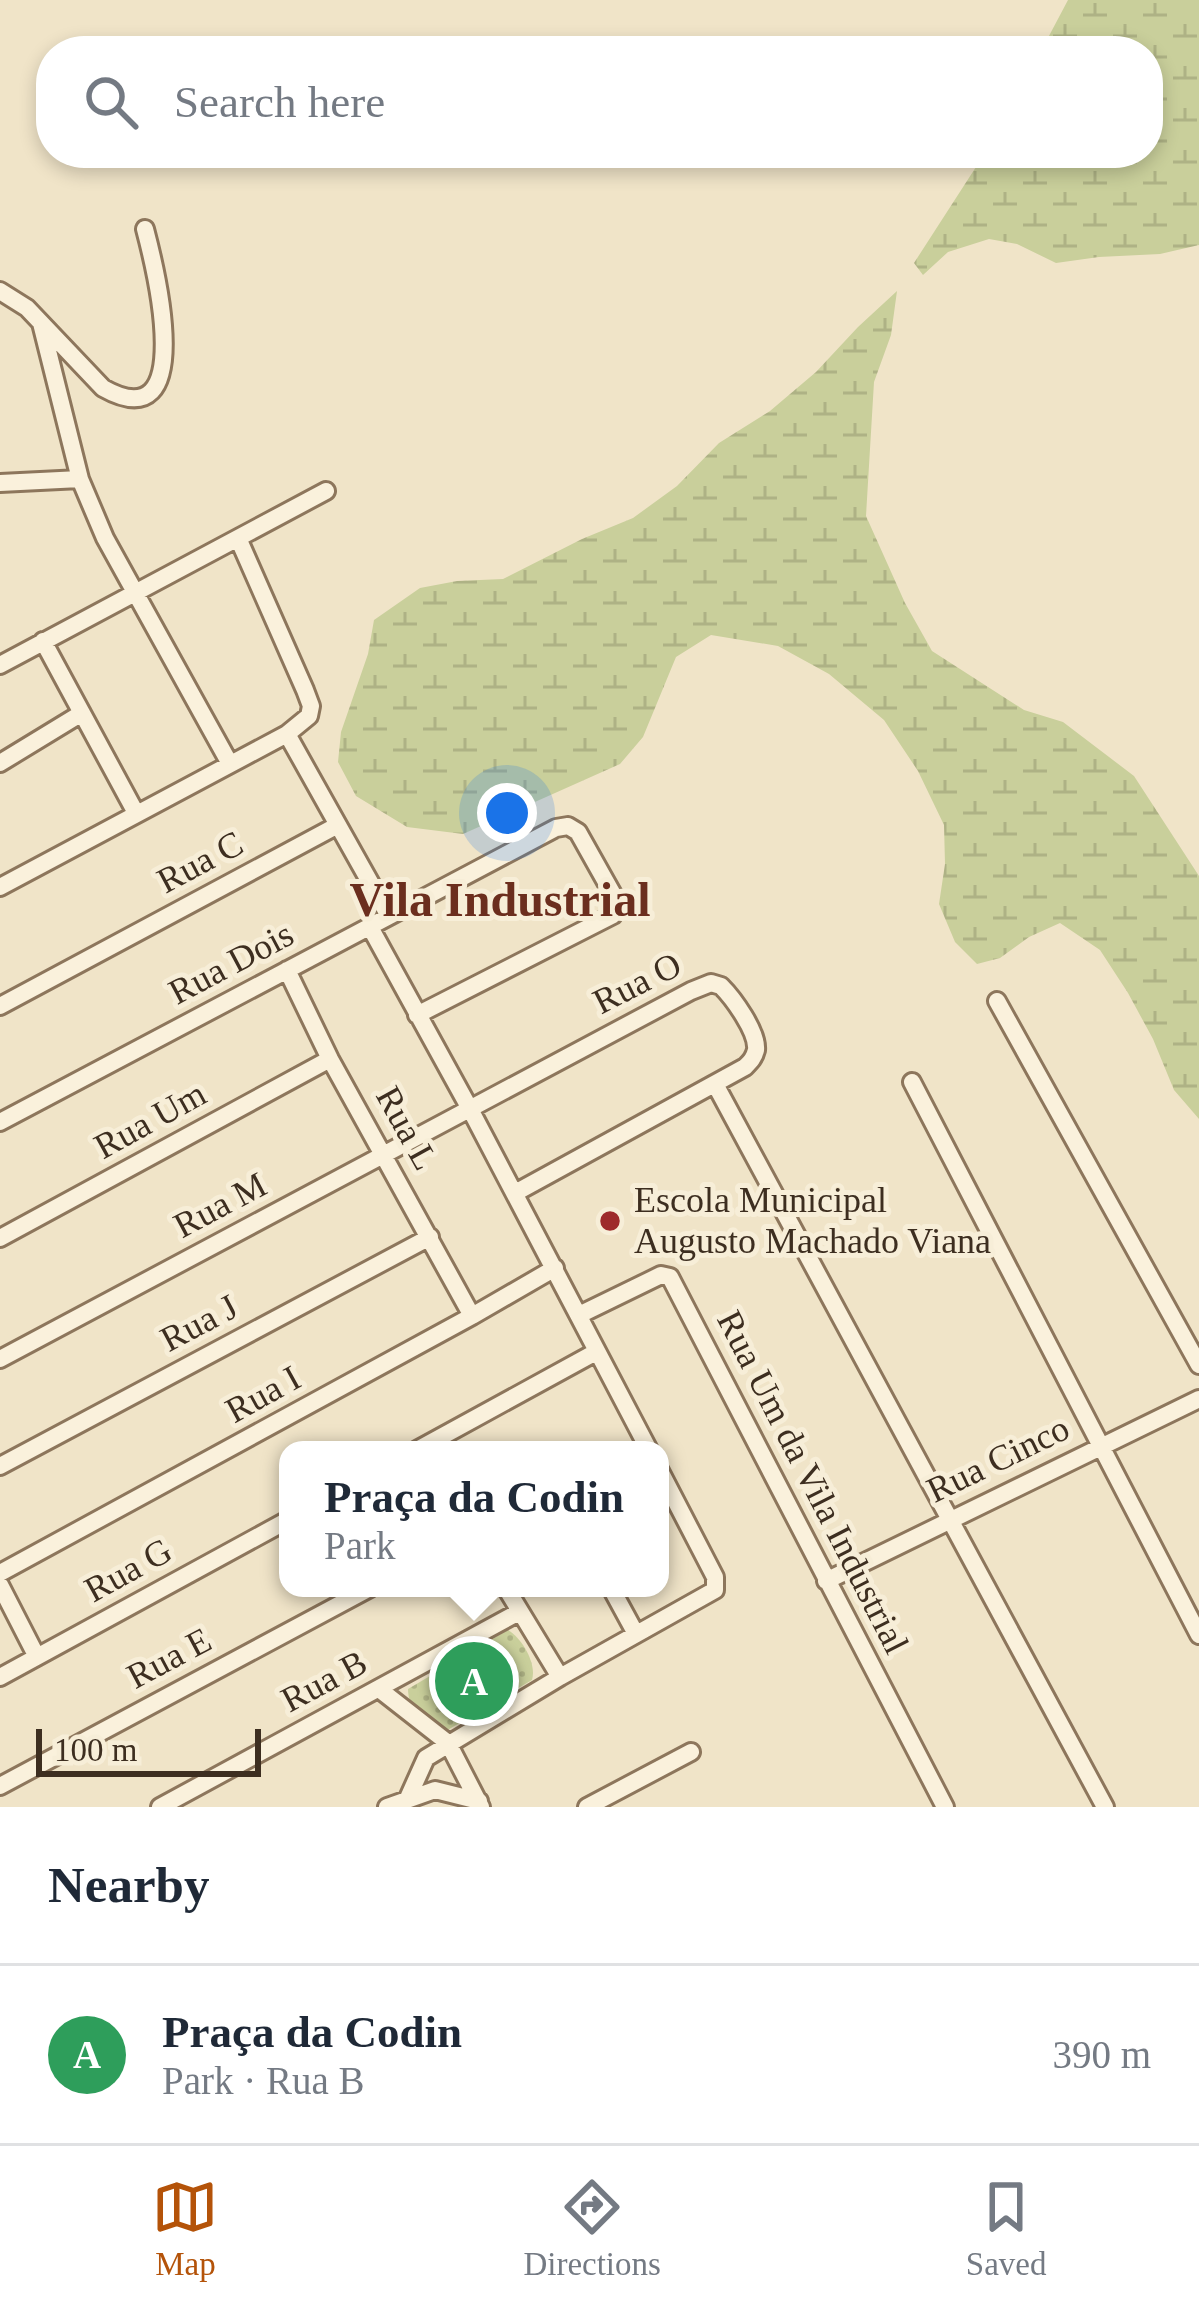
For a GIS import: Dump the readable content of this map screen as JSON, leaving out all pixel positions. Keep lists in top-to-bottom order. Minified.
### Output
{"streets":{"street":["Rua C","Rua Dois","Rua O","Rua Um","Rua L","Rua M","Rua J","Rua I","Rua Cinco","Rua Um da Vila Industrial","Rua G","Rua E","Rua B"]},"crossings":[["Rua Dois","Rua O"],["Rua Dois","Rua L"],["Rua O","Rua M"],["Rua Um","Rua L"],["Rua L","Rua M"],["Rua L","Rua J"],["Rua L","Rua I"],["Rua Cinco","Rua Um da Vila Industrial"]],"districts":["Vila Industrial"],"places":["Escola Municipal Augusto Machado Viana"],"scale_bar":"100 m","page":{"search":"Search here","popup":["Praça da Codin","Park"],"pins":"A","scale":"100 m","heading":"Nearby","list":[{"mark":"A","name":"Praça da Codin","note":"Park · Rua B","value":"390 m"}],"nav":["Map","Directions","Saved"]}}
